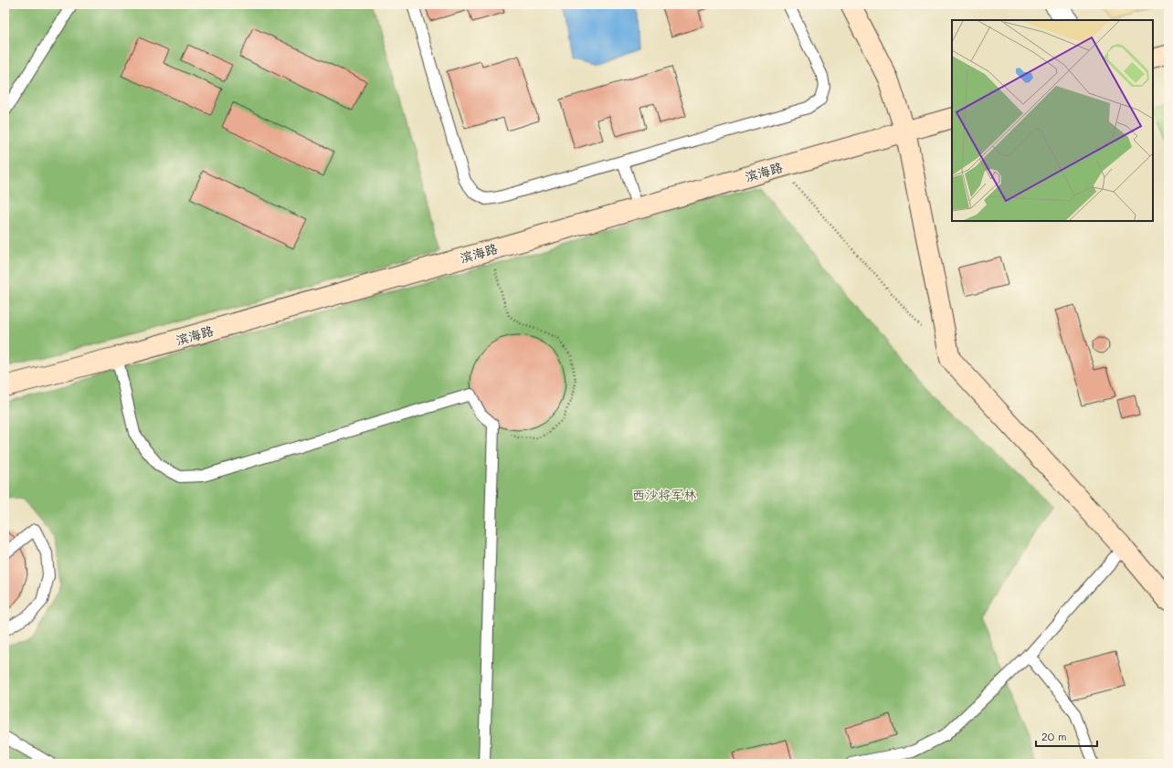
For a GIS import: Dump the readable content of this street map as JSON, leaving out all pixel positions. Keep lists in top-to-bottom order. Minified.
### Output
{"streets":{"main road":["滨海路"]},"parks":["西沙将军林"],"scale_bar":"20 m"}
